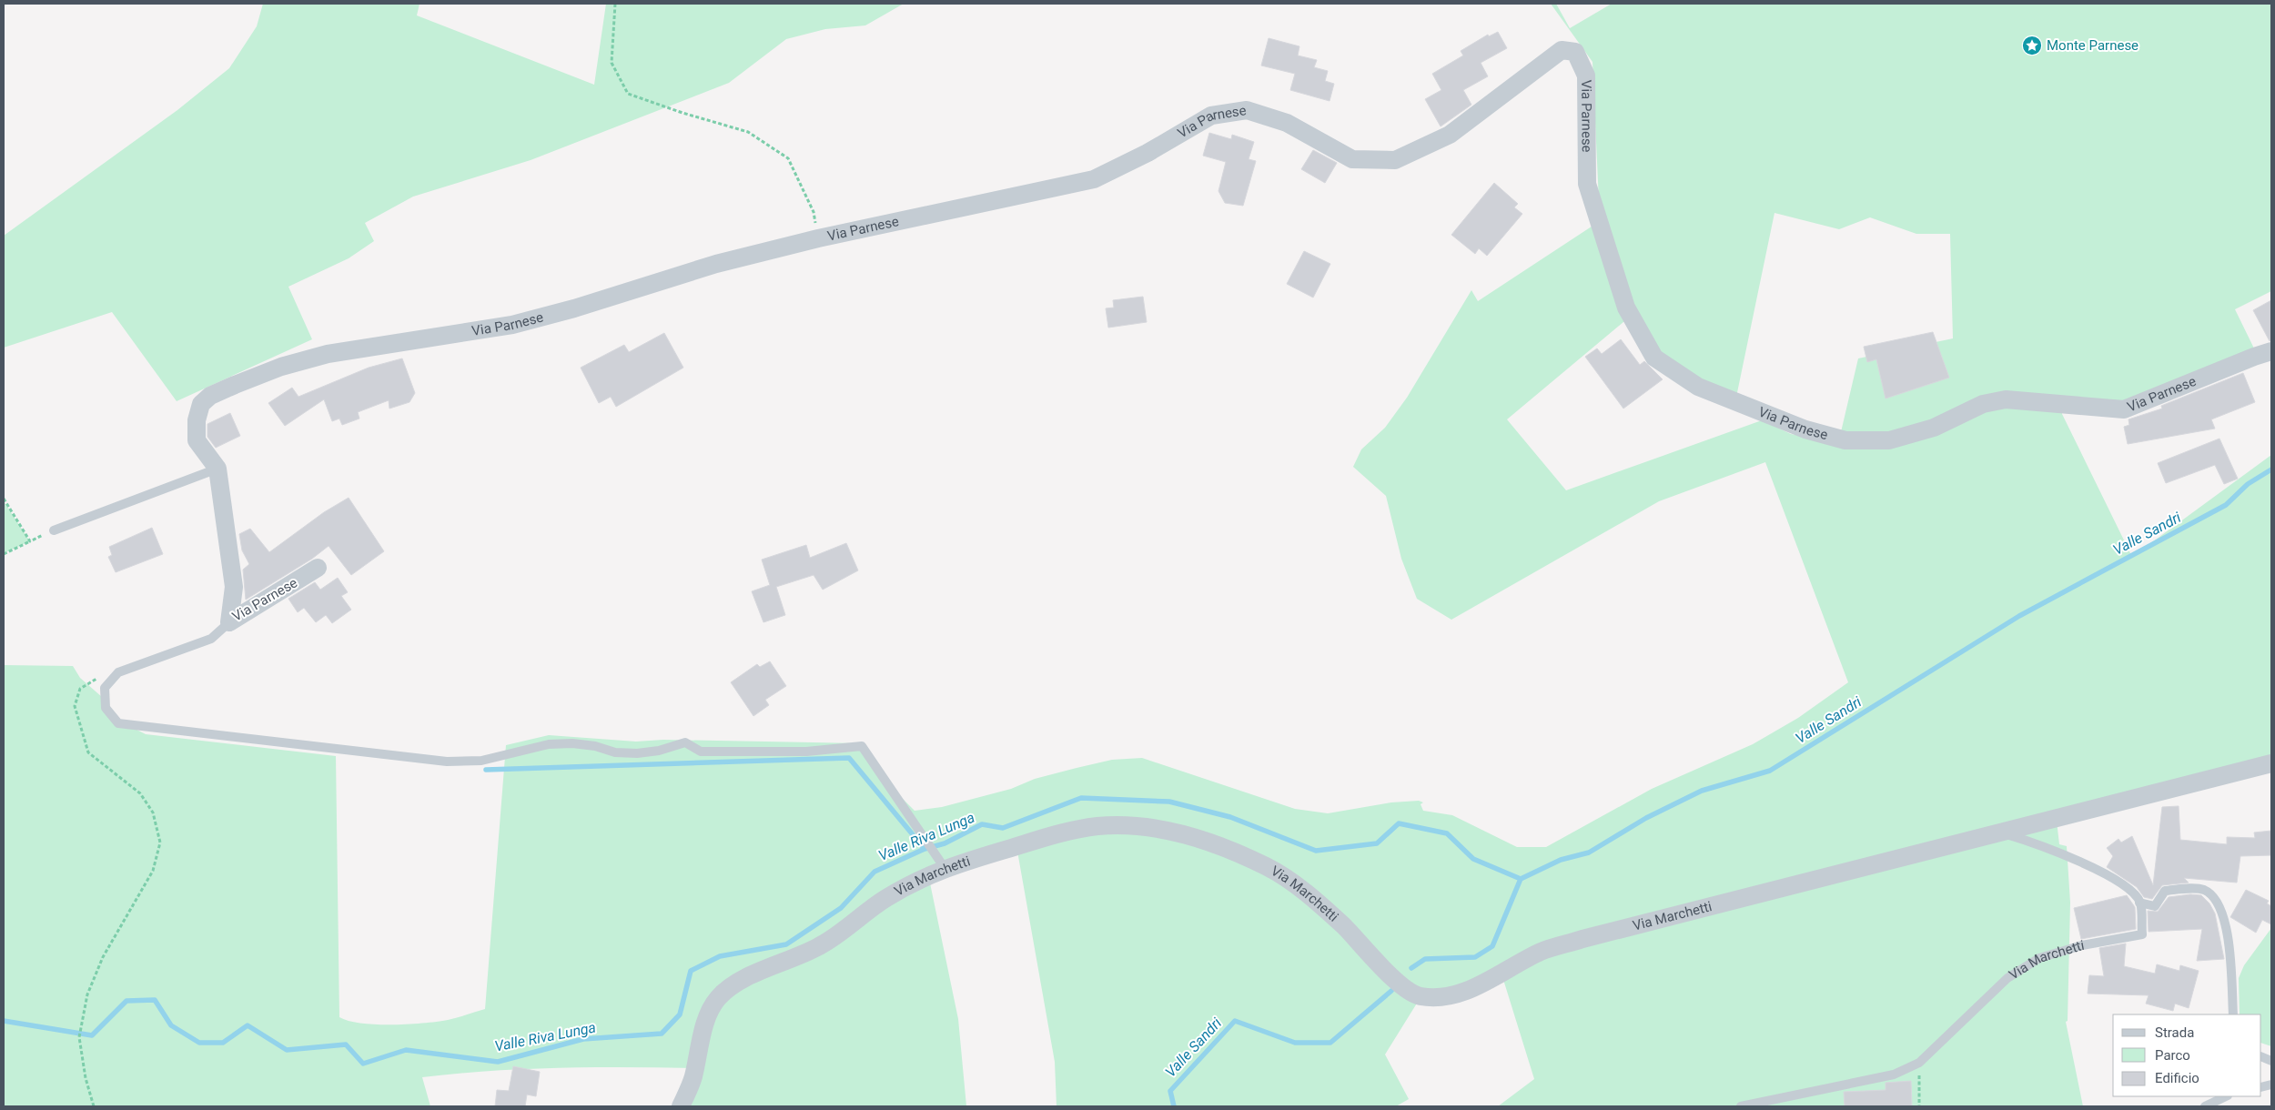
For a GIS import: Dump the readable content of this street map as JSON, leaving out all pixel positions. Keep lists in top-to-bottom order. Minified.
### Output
{"streets":{"street":["Via Parnese","Via Marchetti"]},"water":["Valle Sandri","Valle Riva Lunga"],"places":{"place":["Monte Parnese"]},"legend":["Strada","Parco","Edificio"]}
